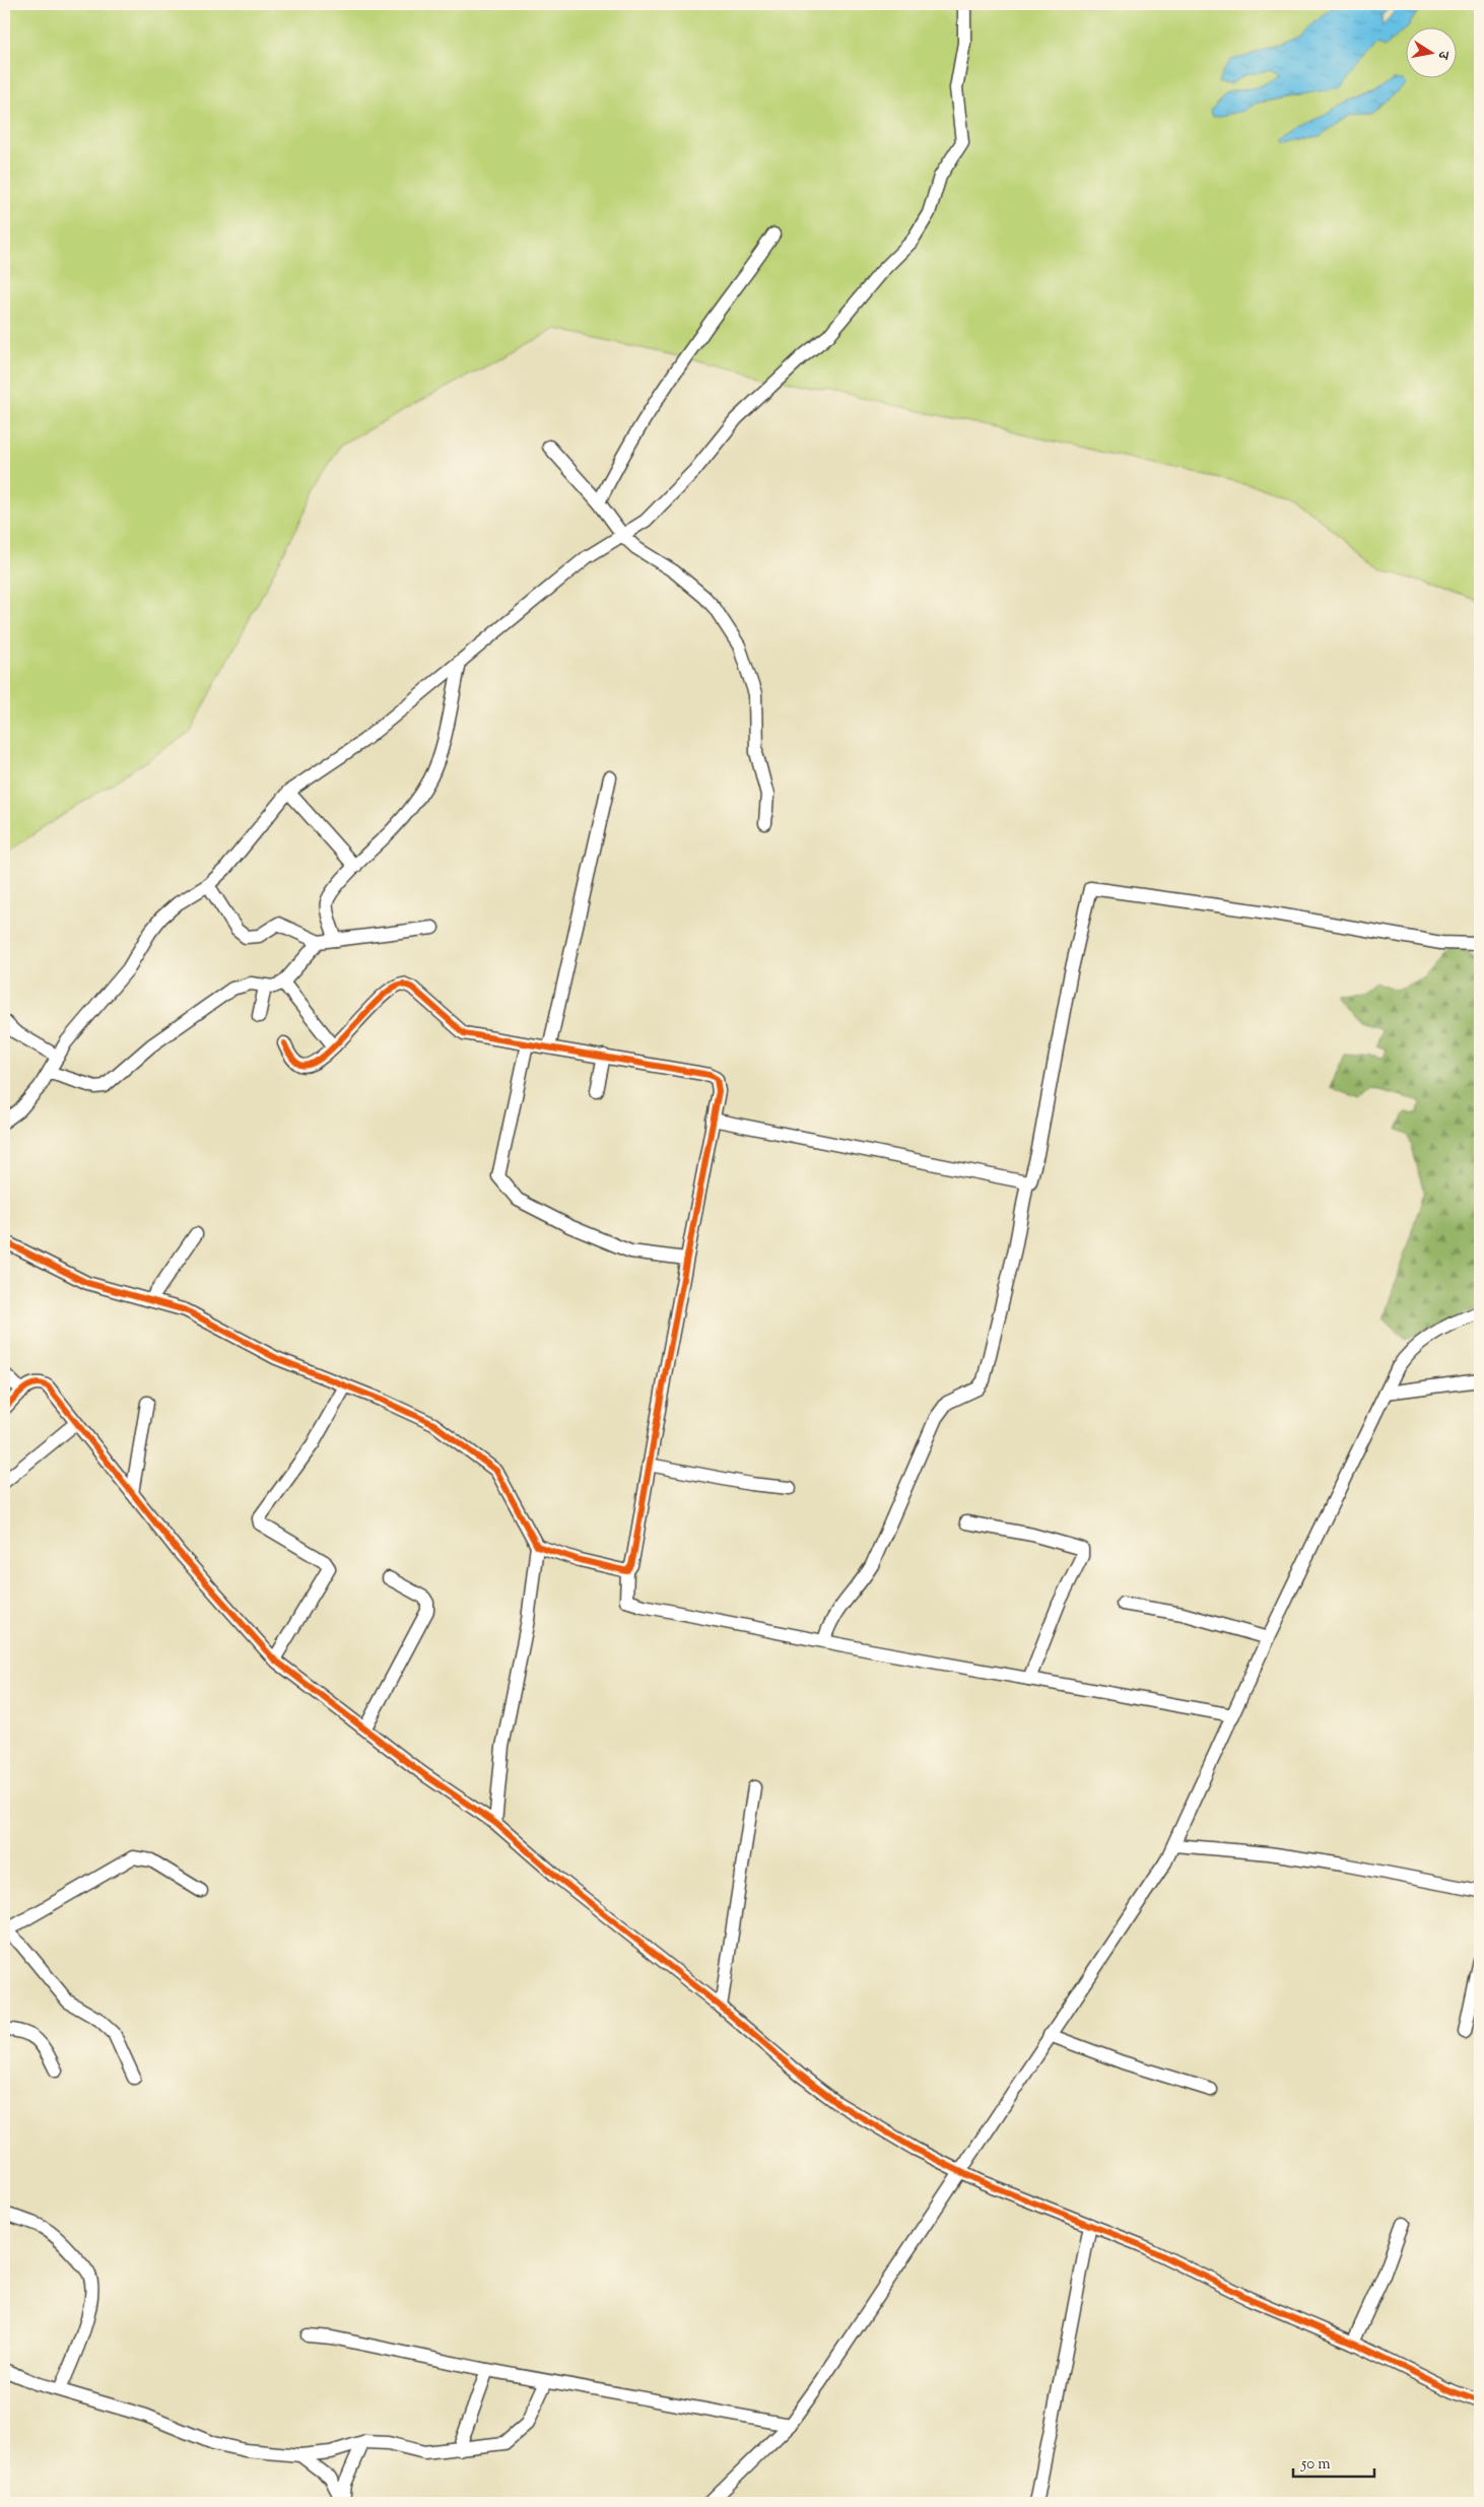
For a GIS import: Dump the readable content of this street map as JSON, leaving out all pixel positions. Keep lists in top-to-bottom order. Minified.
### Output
{"scale_bar":"50 m","north":"right"}
